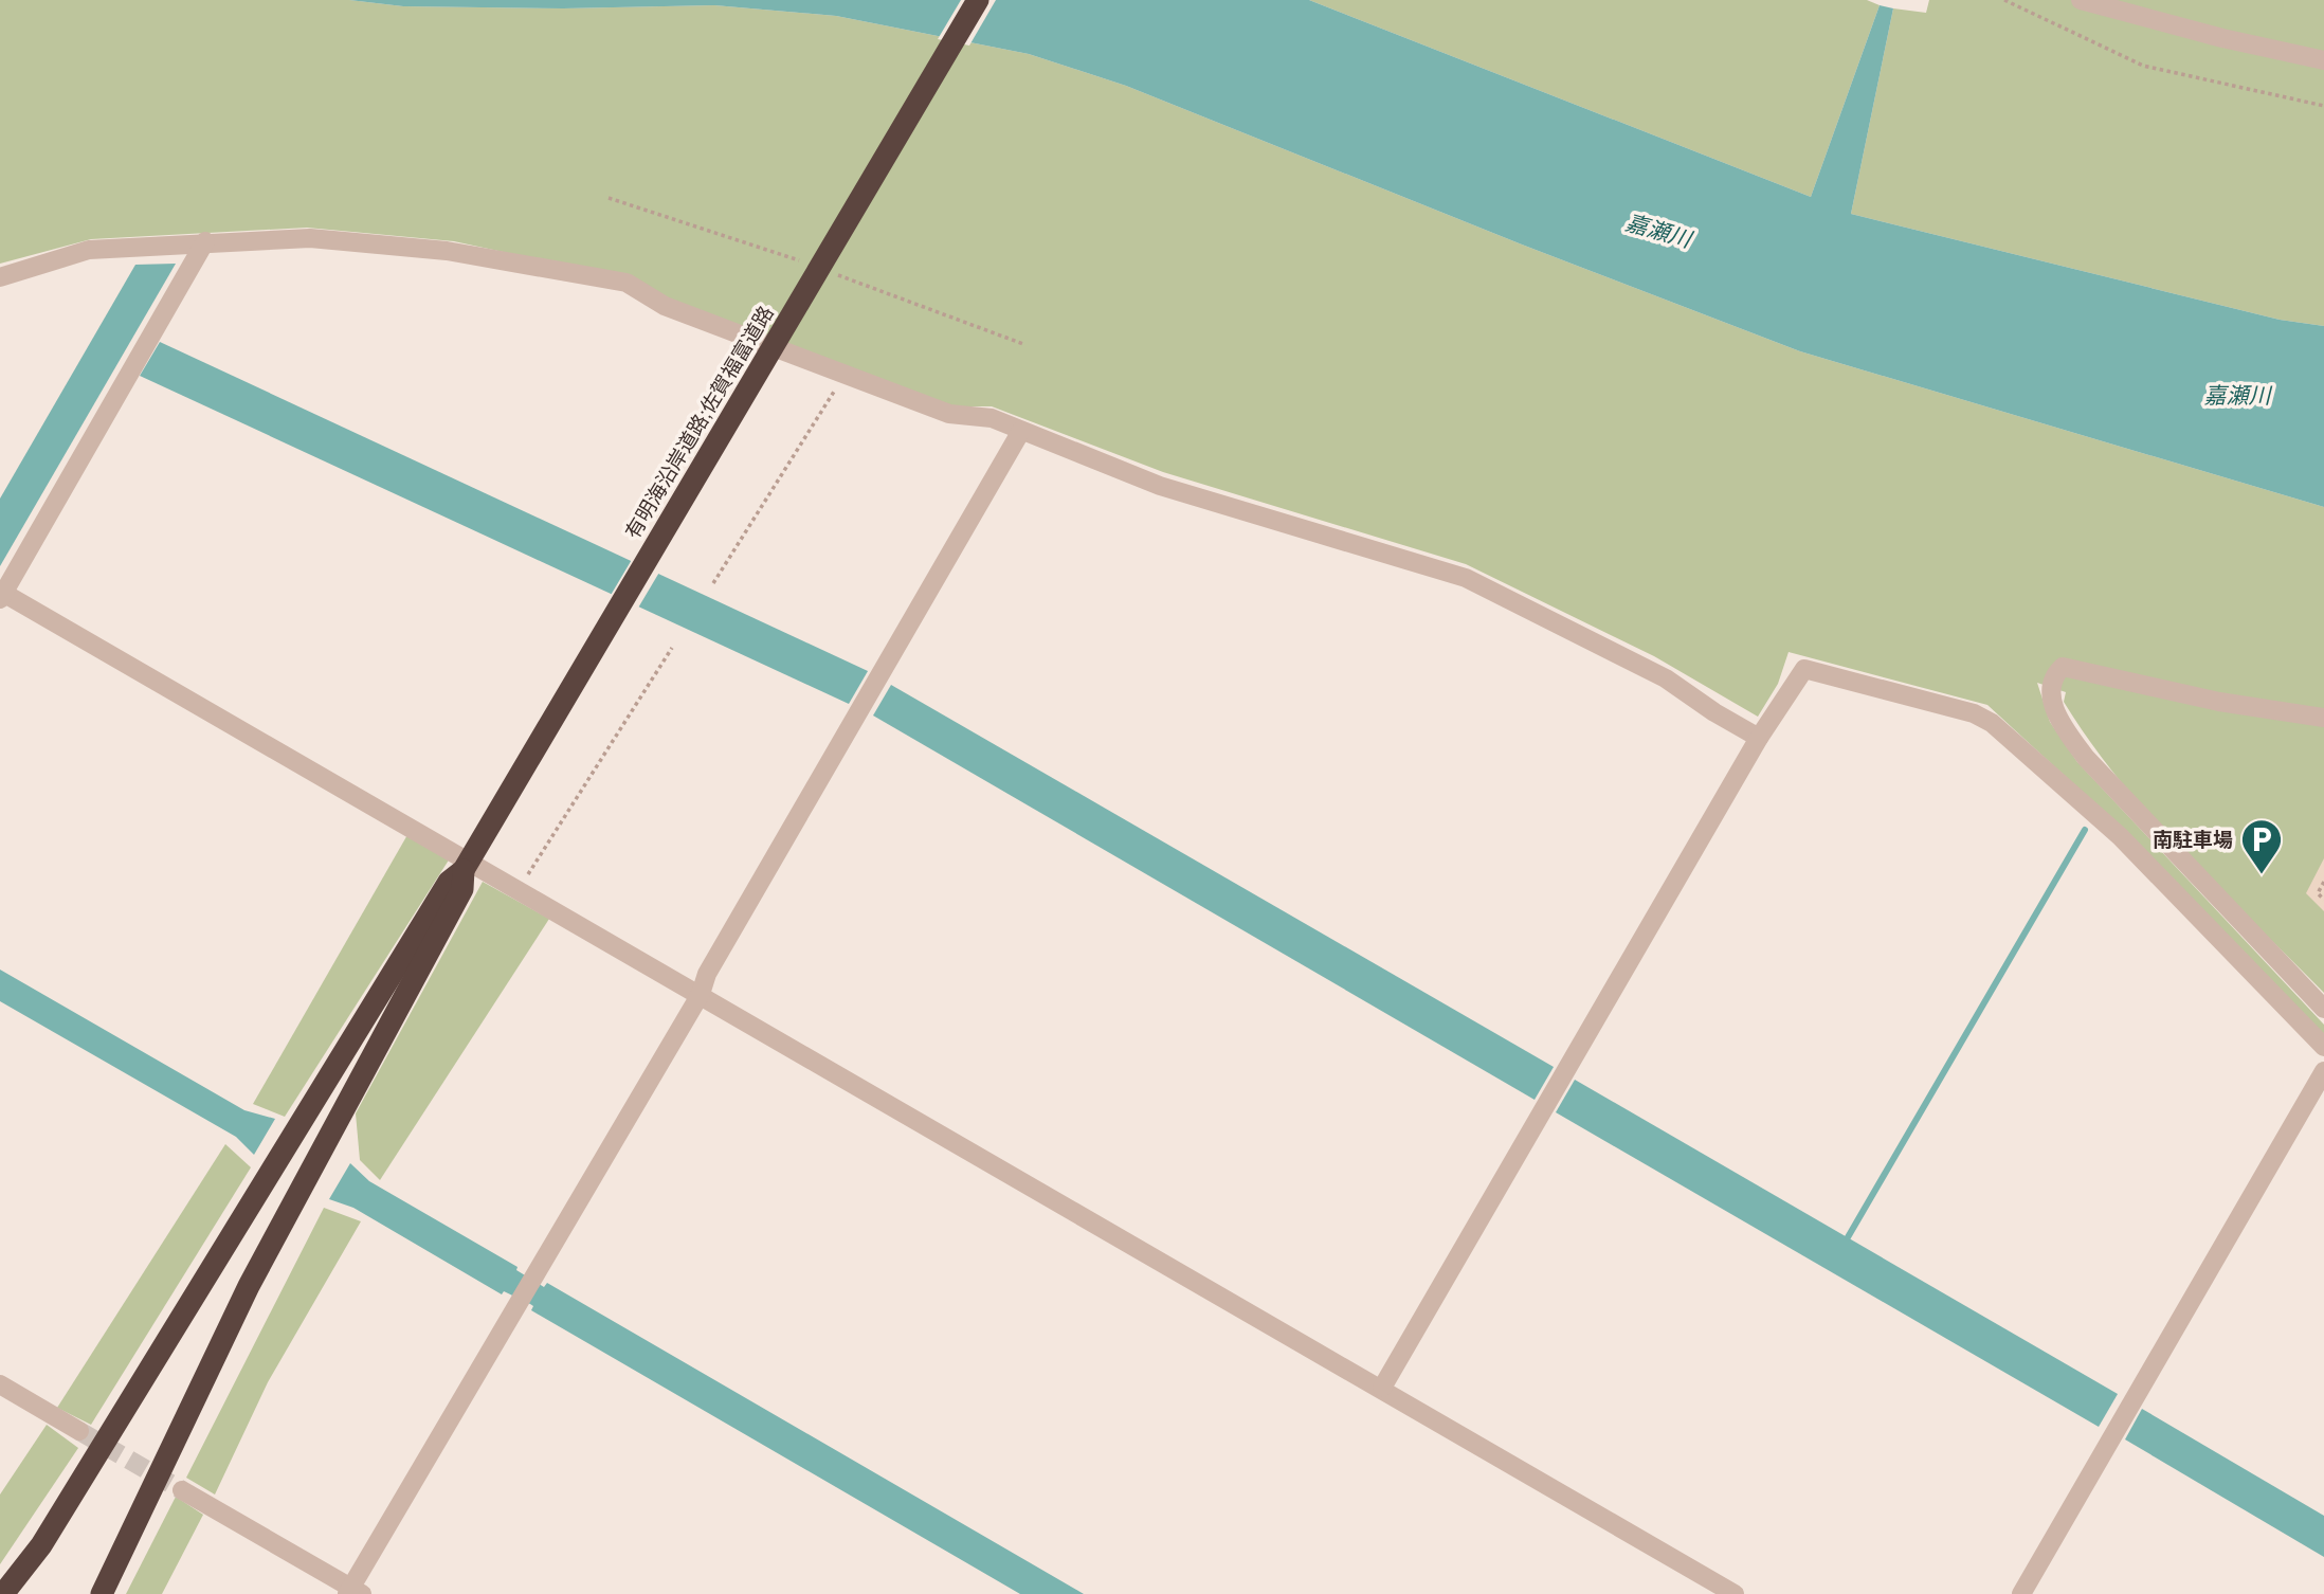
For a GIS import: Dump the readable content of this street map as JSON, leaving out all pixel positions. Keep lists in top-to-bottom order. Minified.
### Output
{"streets":{"highway":["有明海沿岸道路;佐賀福富道路"]},"water":["嘉瀬川"],"places":{"parking":["南駐車場"]}}
